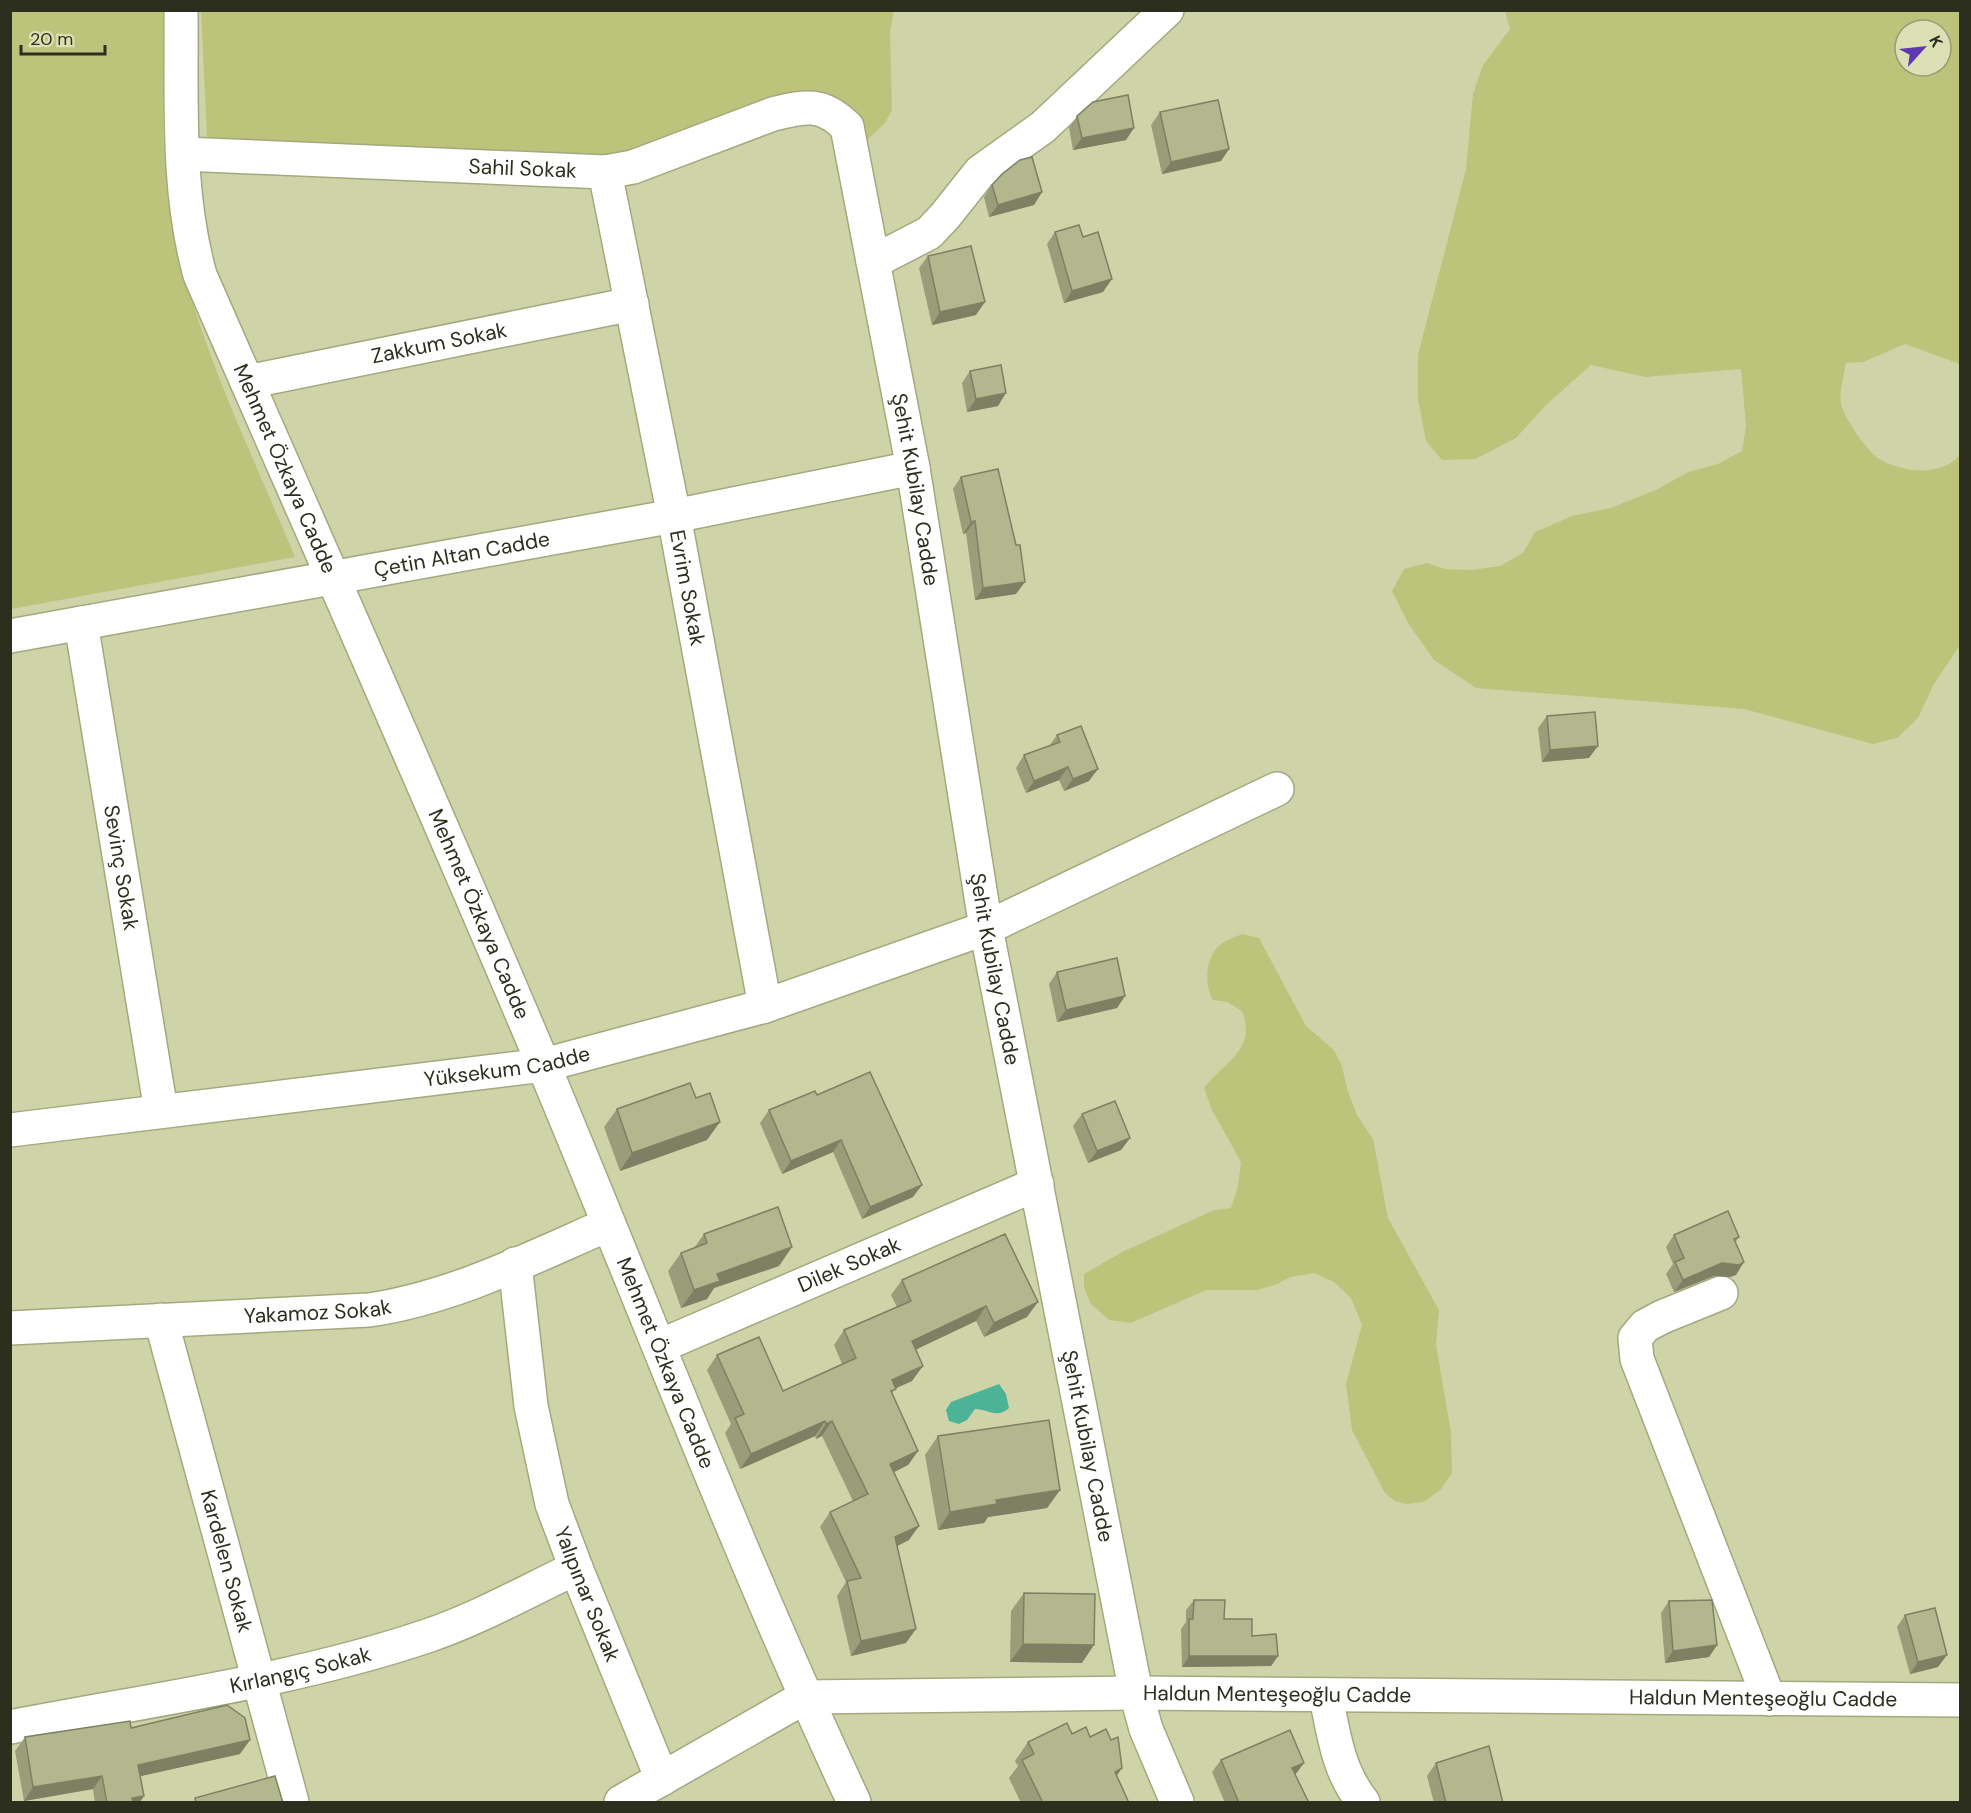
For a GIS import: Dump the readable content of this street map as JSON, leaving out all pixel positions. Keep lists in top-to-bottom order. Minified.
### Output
{"streets":{"street":["Sahil Sokak","Zakkum Sokak","Mehmet Özkaya Cadde","Şehit Kubilay Cadde","Çetin Altan Cadde","Evrim Sokak","Sevinç Sokak","Yüksekum Cadde","Dilek Sokak","Yakamoz Sokak","Kardelen Sokak","Yalıpınar Sokak","Kırlangıç Sokak","Haldun Menteşeoğlu Cadde"]},"crossings":[["Sahil Sokak","Mehmet Özkaya Cadde"],["Sahil Sokak","Şehit Kubilay Cadde"],["Sahil Sokak","Evrim Sokak"],["Zakkum Sokak","Mehmet Özkaya Cadde"],["Zakkum Sokak","Evrim Sokak"],["Mehmet Özkaya Cadde","Çetin Altan Cadde"],["Mehmet Özkaya Cadde","Yüksekum Cadde"],["Mehmet Özkaya Cadde","Dilek Sokak"],["Mehmet Özkaya Cadde","Yakamoz Sokak"],["Mehmet Özkaya Cadde","Haldun Menteşeoğlu Cadde"],["Şehit Kubilay Cadde","Çetin Altan Cadde"],["Şehit Kubilay Cadde","Yüksekum Cadde"],["Şehit Kubilay Cadde","Dilek Sokak"],["Şehit Kubilay Cadde","Haldun Menteşeoğlu Cadde"],["Çetin Altan Cadde","Evrim Sokak"],["Çetin Altan Cadde","Sevinç Sokak"],["Evrim Sokak","Yüksekum Cadde"],["Sevinç Sokak","Yüksekum Cadde"],["Yakamoz Sokak","Kardelen Sokak"],["Yakamoz Sokak","Yalıpınar Sokak"],["Kardelen Sokak","Kırlangıç Sokak"],["Yalıpınar Sokak","Kırlangıç Sokak"],["Yalıpınar Sokak","Haldun Menteşeoğlu Cadde"]],"scale_bar":"20 m","north":"top right"}
